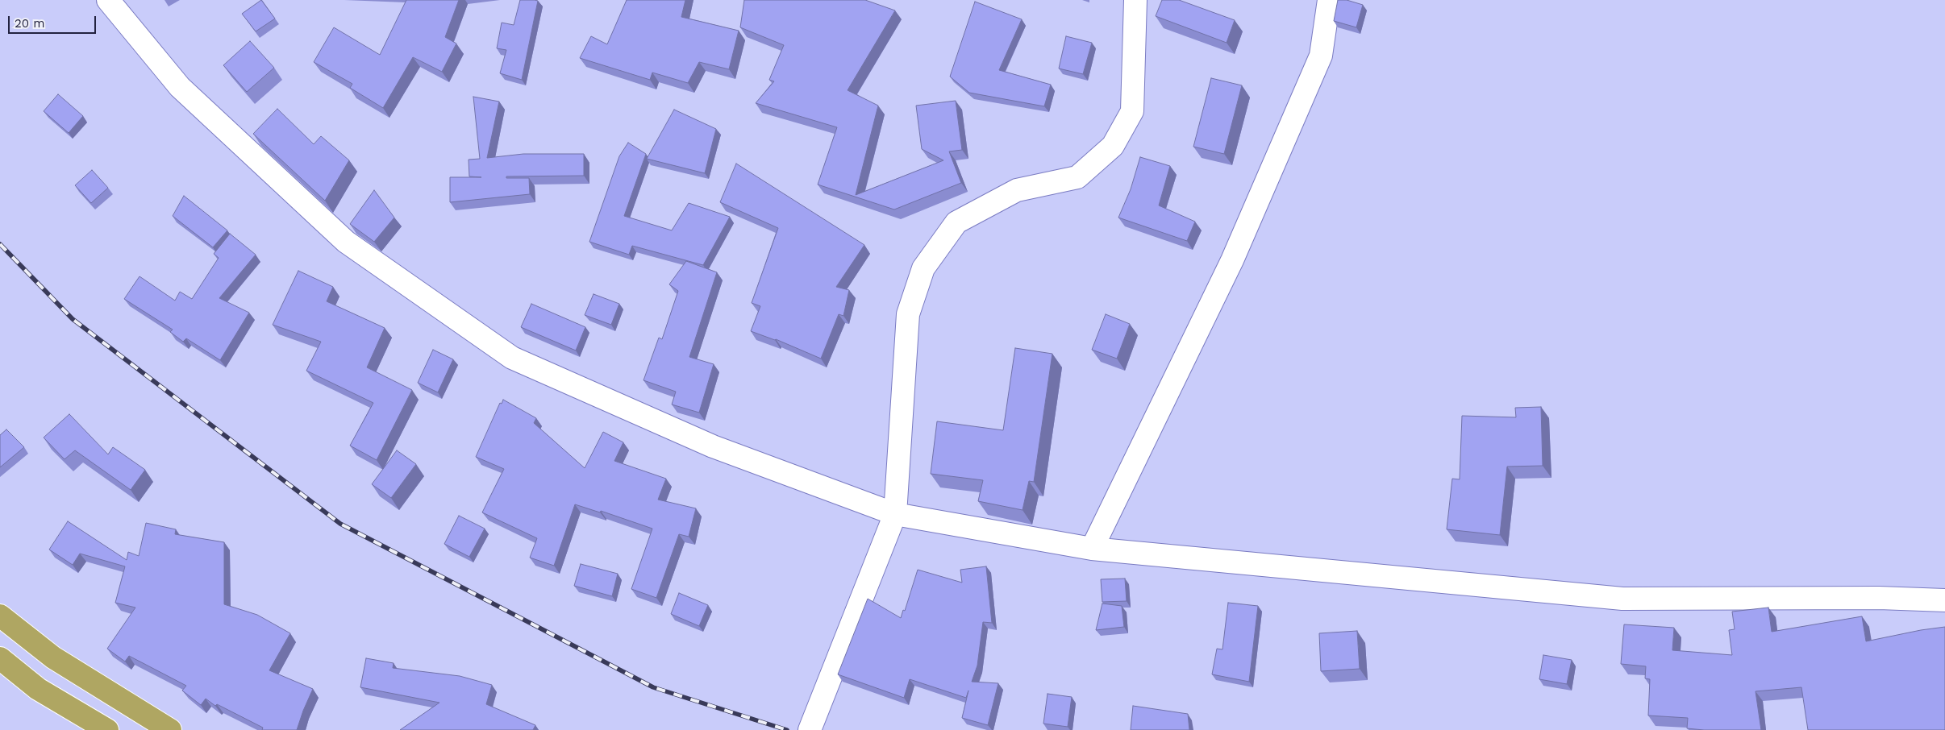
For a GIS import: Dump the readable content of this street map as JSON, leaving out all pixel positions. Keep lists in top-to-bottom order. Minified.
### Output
{"scale_bar":"20 m"}
